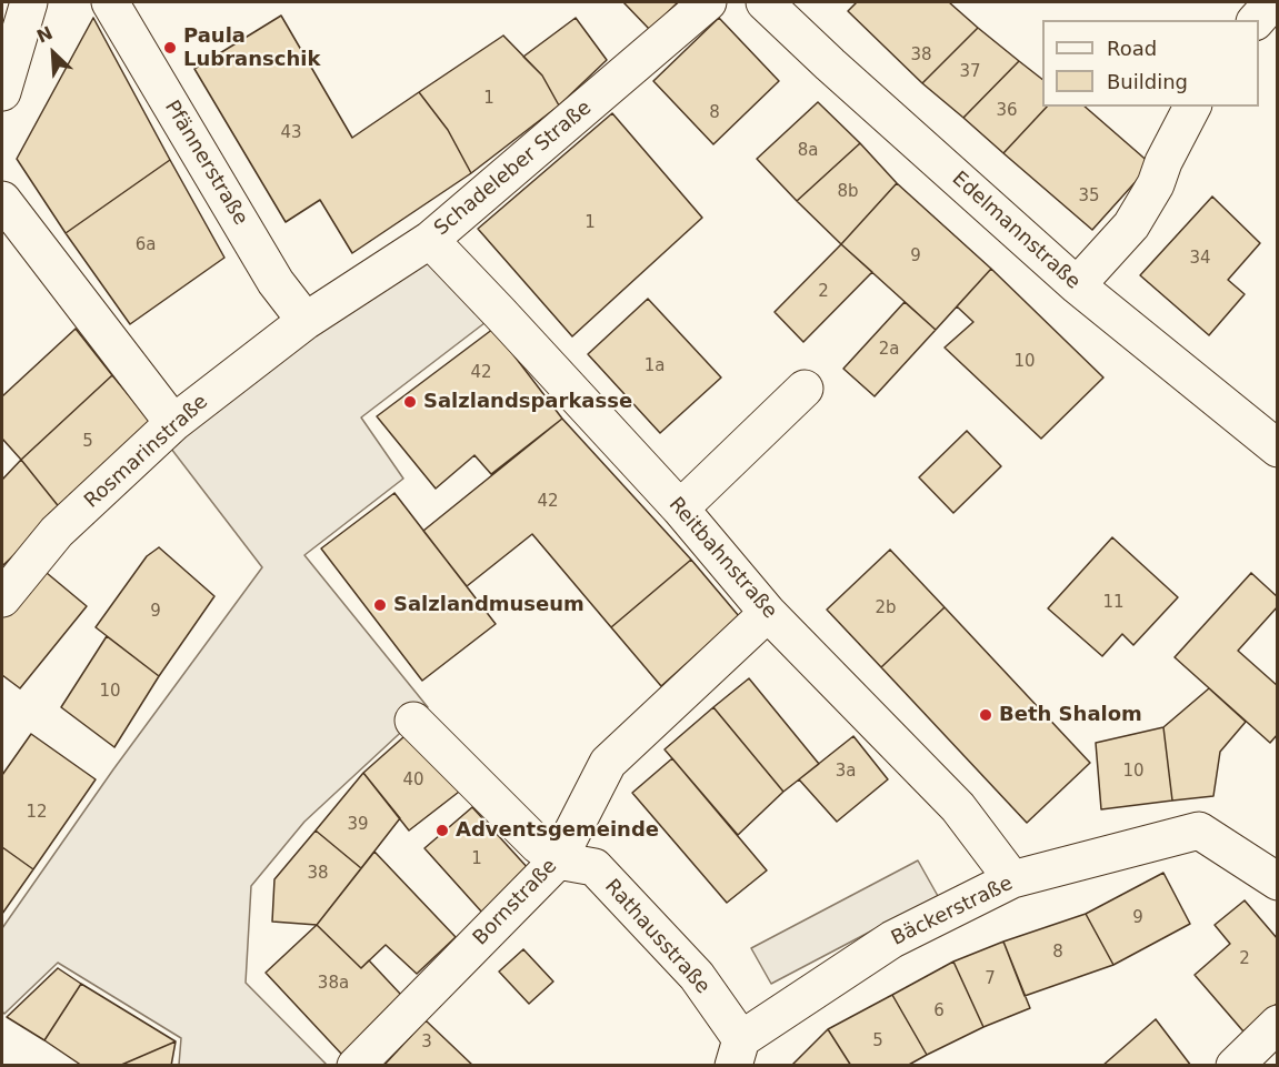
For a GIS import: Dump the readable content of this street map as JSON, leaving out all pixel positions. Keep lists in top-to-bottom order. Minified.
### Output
{"streets":{"street":["Pfännerstraße","Schadeleber Straße","Edelmannstraße","Rosmarinstraße","Reitbahnstraße","Bornstraße","Bäckerstraße","Rathausstraße"]},"crossings":[["Pfännerstraße","Schadeleber Straße"],["Pfännerstraße","Rosmarinstraße"],["Schadeleber Straße","Rosmarinstraße"],["Schadeleber Straße","Reitbahnstraße"],["Reitbahnstraße","Bornstraße"],["Reitbahnstraße","Bäckerstraße"],["Bornstraße","Rathausstraße"],["Bäckerstraße","Rathausstraße"]],"places":["Paula Lubranschik","Salzlandsparkasse","Salzlandmuseum","Beth Shalom","Adventsgemeinde"],"house_numbers":["38","37","1","36","8","43","8a","8b","35","1","6a","9","34","2","2a","10","1a","42","5","42","11","2b","9","10","3a","10","40","12","39","1","38","9","8","2","7","38a","6","5","3"],"legend":["Road","Building"],"north":"top left"}
